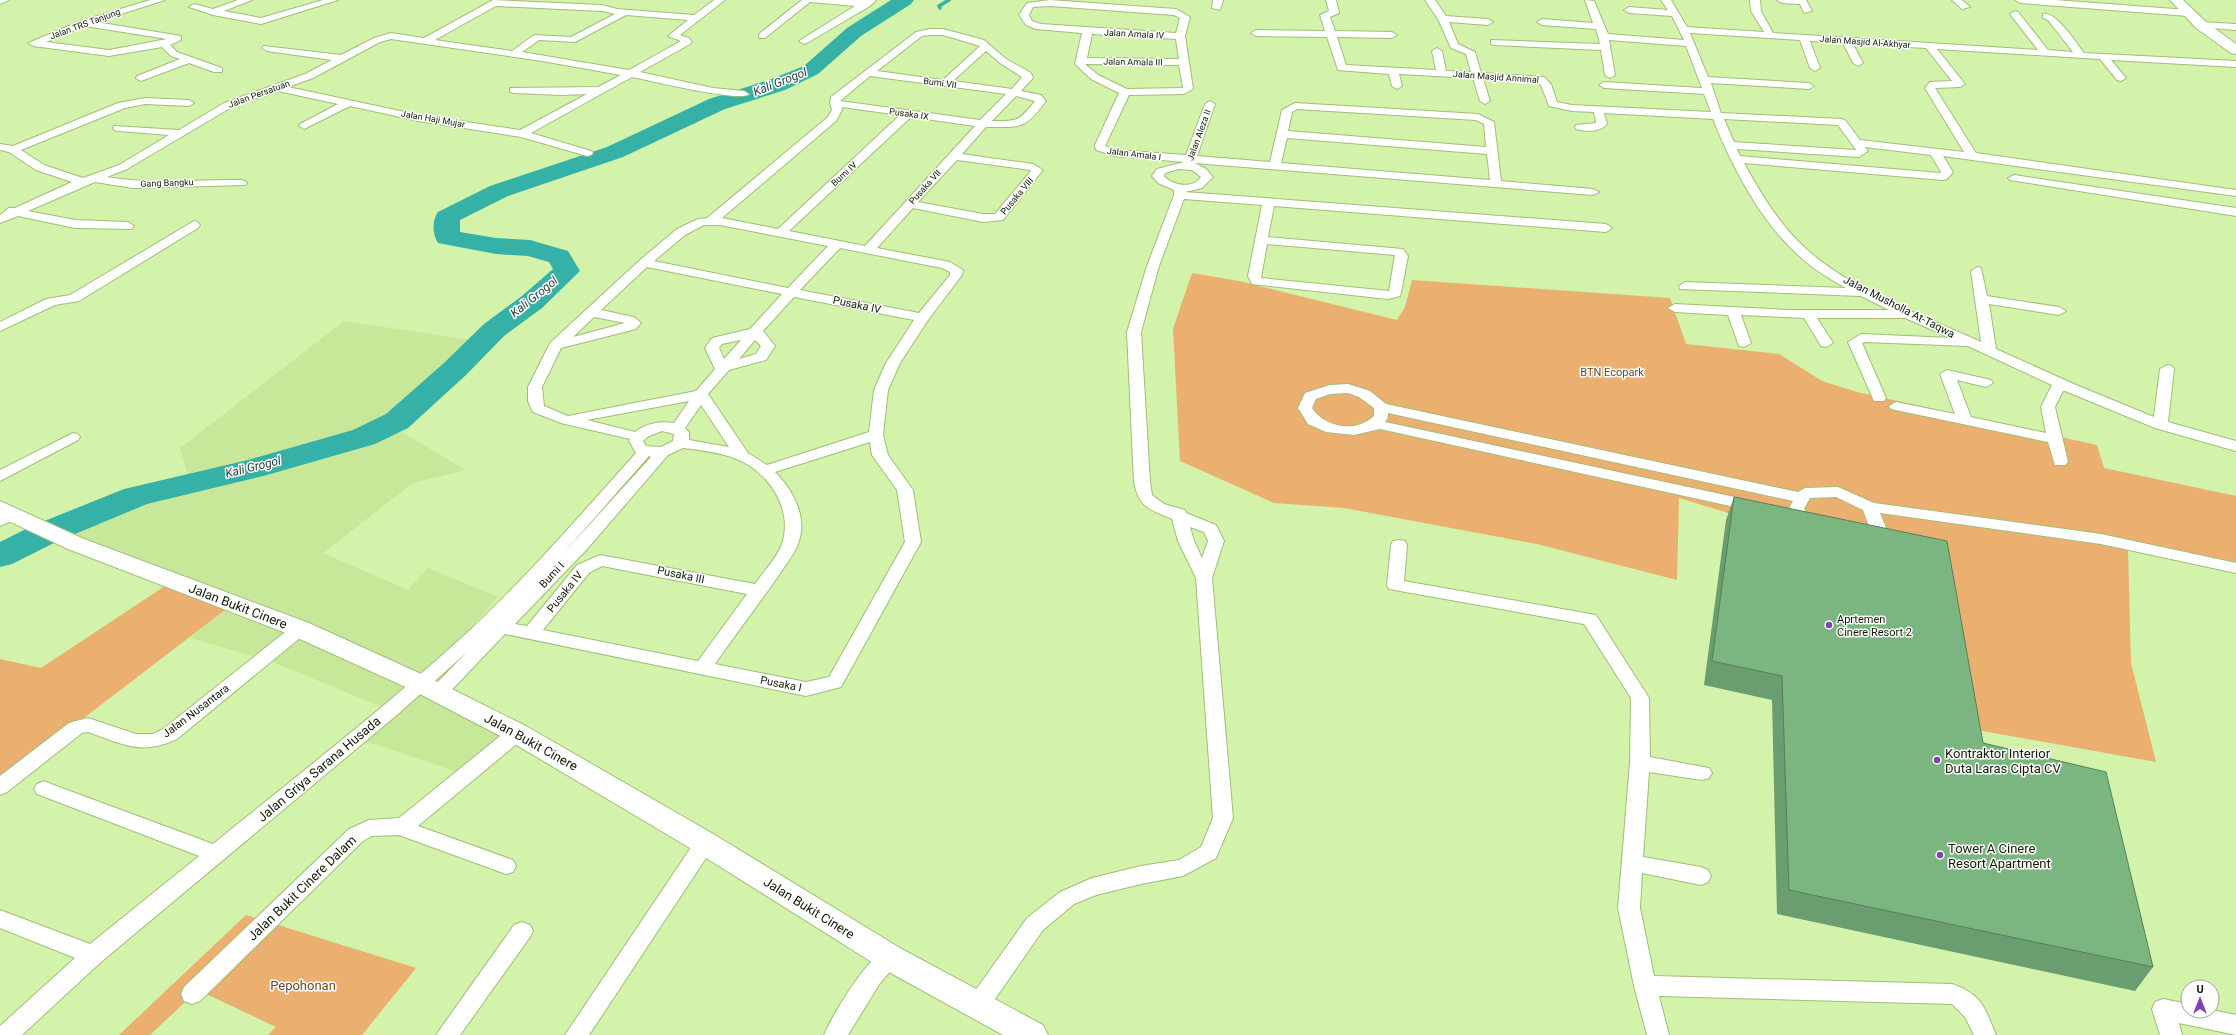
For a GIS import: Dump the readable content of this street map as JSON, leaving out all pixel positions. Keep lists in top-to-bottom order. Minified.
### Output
{"streets":{"main road":["Jalan Bukit Cinere"],"street":["Jalan TRS Tanjung","Jalan Amala IV","Jalan Masjid Al-Akhyar","Jalan Amala III","Jalan Masjid Annimal","Bumi VII","Jalan Persatuan","Pusaka IX","Jalan Haji Mujar","Jalan Aleza II","Jalan Amala I","Bumi IV","Gang Bangku","Pusaka VII","Pusaka VIII","Pusaka IV","Jalan Musholla At-Taqwa","Bumi I","Pusaka III","Pusaka I","Jalan Nusantara","Jalan Griya Sarana Husada","Jalan Bukit Cinere Dalam"]},"crossings":[["Jalan Masjid Al-Akhyar","Jalan Musholla At-Taqwa"],["Jalan Masjid Annimal","Jalan Musholla At-Taqwa"],["Bumi VII","Pusaka IX"],["Bumi VII","Pusaka VII"],["Jalan Persatuan","Jalan Haji Mujar"],["Jalan Persatuan","Gang Bangku"],["Pusaka IX","Bumi IV"],["Pusaka IX","Pusaka VII"],["Jalan Aleza II","Jalan Amala I"],["Pusaka VII","Pusaka VIII"],["Pusaka IV","Pusaka III"],["Pusaka IV","Pusaka I"],["Bumi I","Jalan Bukit Cinere"],["Bumi I","Pusaka I"],["Bumi I","Jalan Griya Sarana Husada"],["Jalan Bukit Cinere","Jalan Nusantara"],["Jalan Bukit Cinere","Jalan Griya Sarana Husada"]],"water":["Kali Grogol"],"parks":["BTN Ecopark","Pepohonan"],"places":["Aprtemen Cinere Resort 2","Kontraktor Interior Duta Laras Cipta CV","Tower A Cinere Resort Apartment"],"north":"top"}
